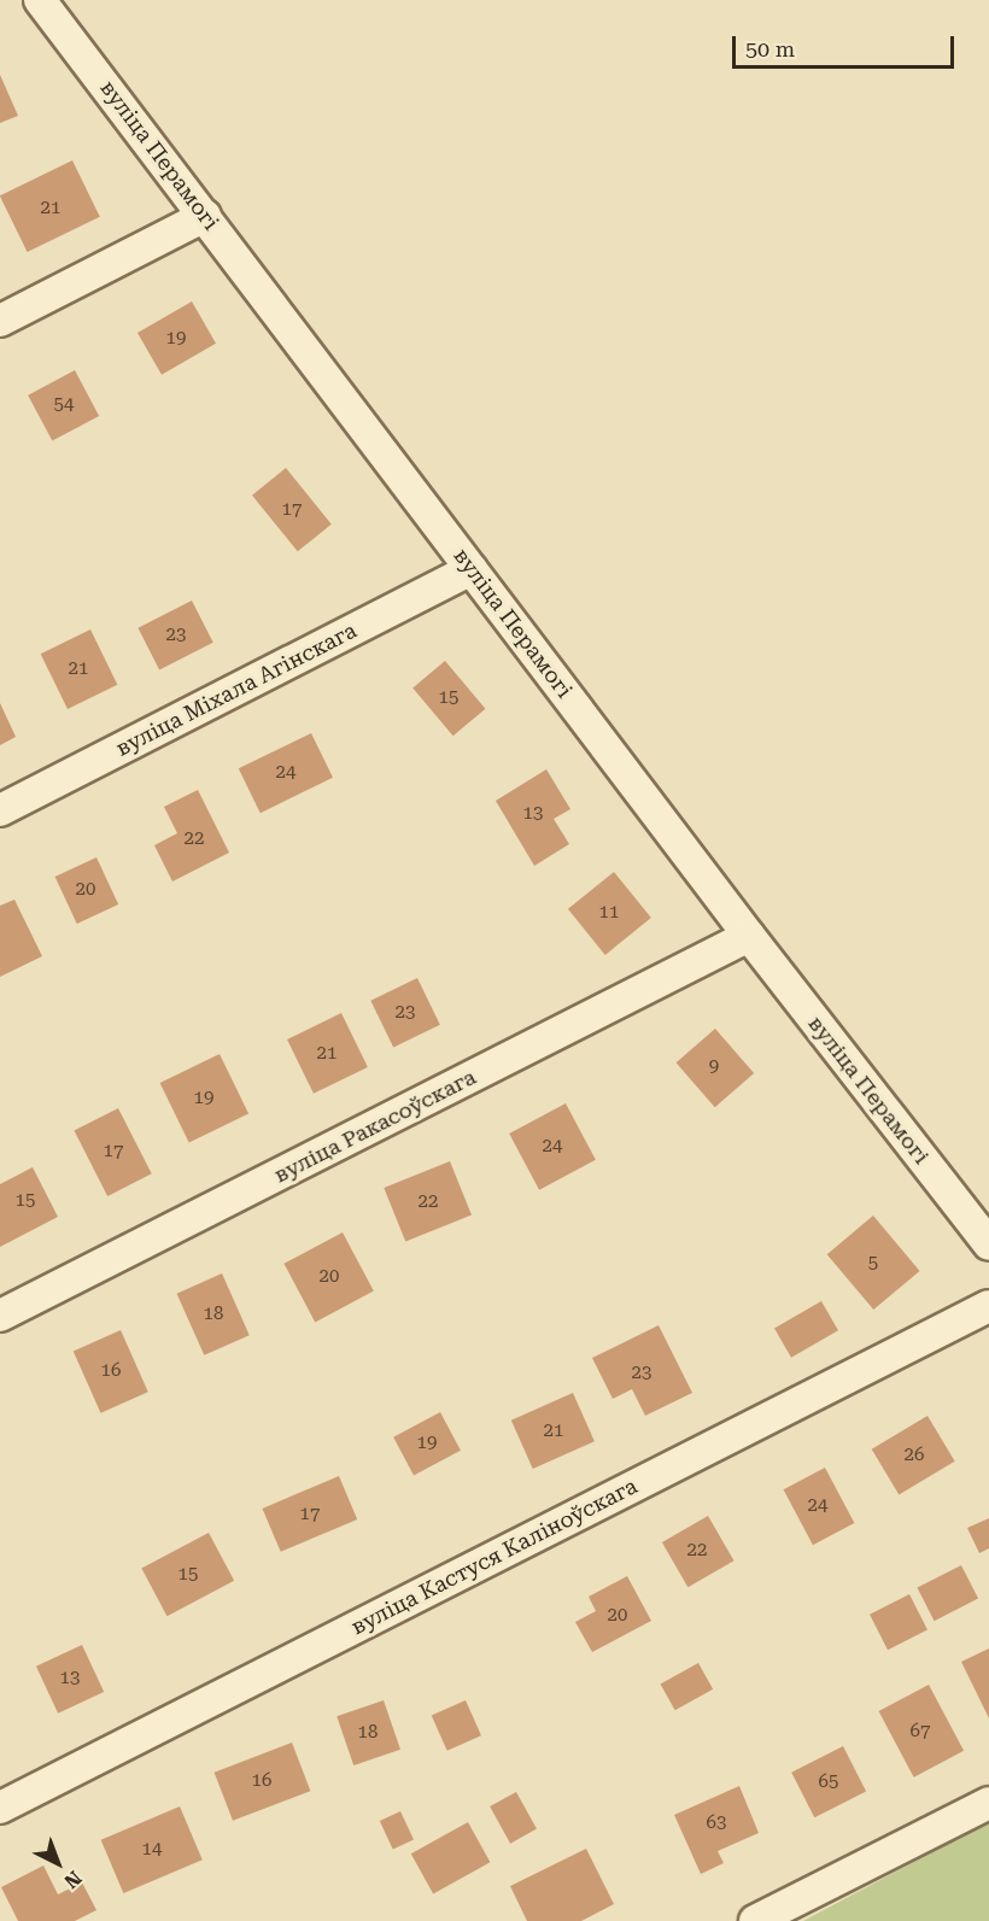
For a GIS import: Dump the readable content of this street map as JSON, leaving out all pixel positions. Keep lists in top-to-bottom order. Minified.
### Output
{"streets":{"street":["вуліца Перамогі","вуліца Міхала Агінскага","вуліца Ракасоўскага","вуліца Кастуся Каліноўскага"]},"crossings":[["вуліца Перамогі","вуліца Міхала Агінскага"],["вуліца Перамогі","вуліца Ракасоўскага"]],"house_numbers":["21","19","54","17","23","21","15","24","13","22","20","11","23","21","9","19","24","17","15","22","5","20","18","16","23","21","19","26","24","17","22","15","20","13","67","18","16","65","63","14"],"scale_bar":"50 m","north":"bottom right"}
